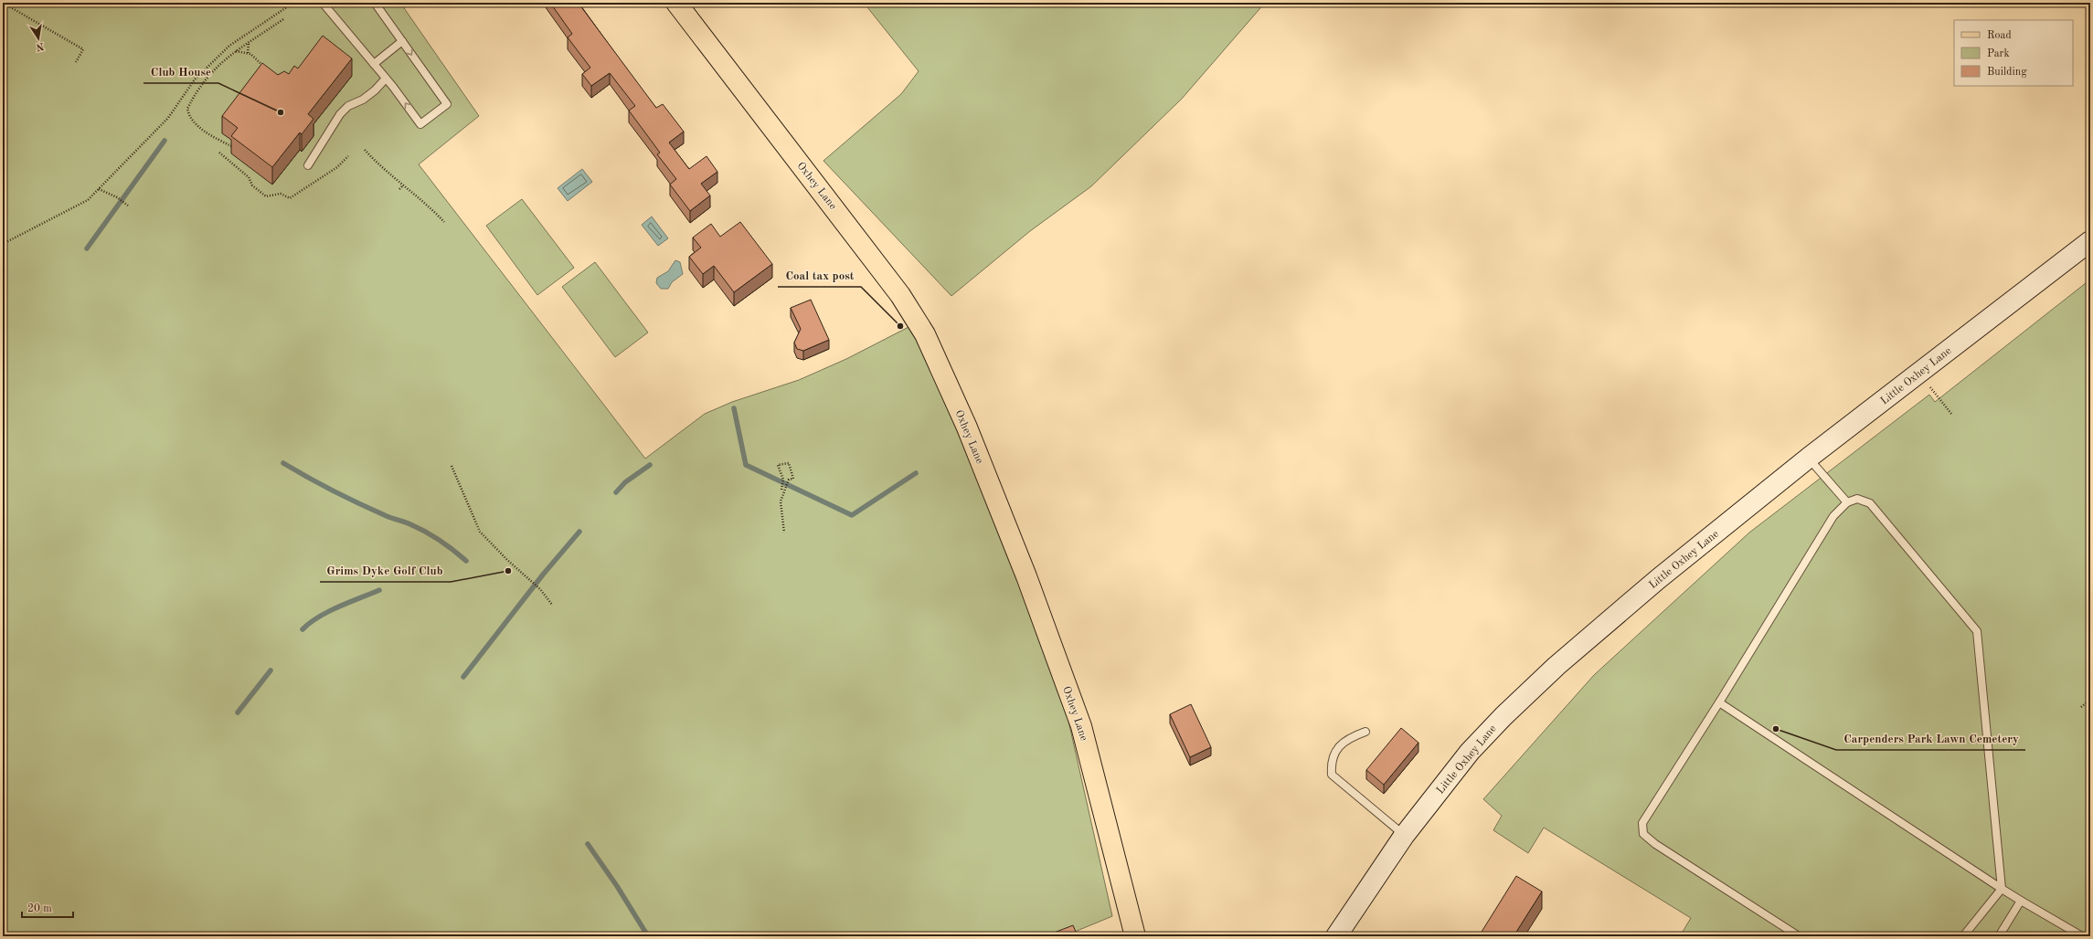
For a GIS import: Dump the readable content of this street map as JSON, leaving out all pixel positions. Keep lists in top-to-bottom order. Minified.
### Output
{"streets":{"main road":["Oxhey Lane","Little Oxhey Lane"]},"places":["Club House","Coal tax post","Grims Dyke Golf Club","Carpenders Park Lawn Cemetery"],"legend":["Road","Park","Building"],"scale_bar":"20 m","north":"bottom"}
